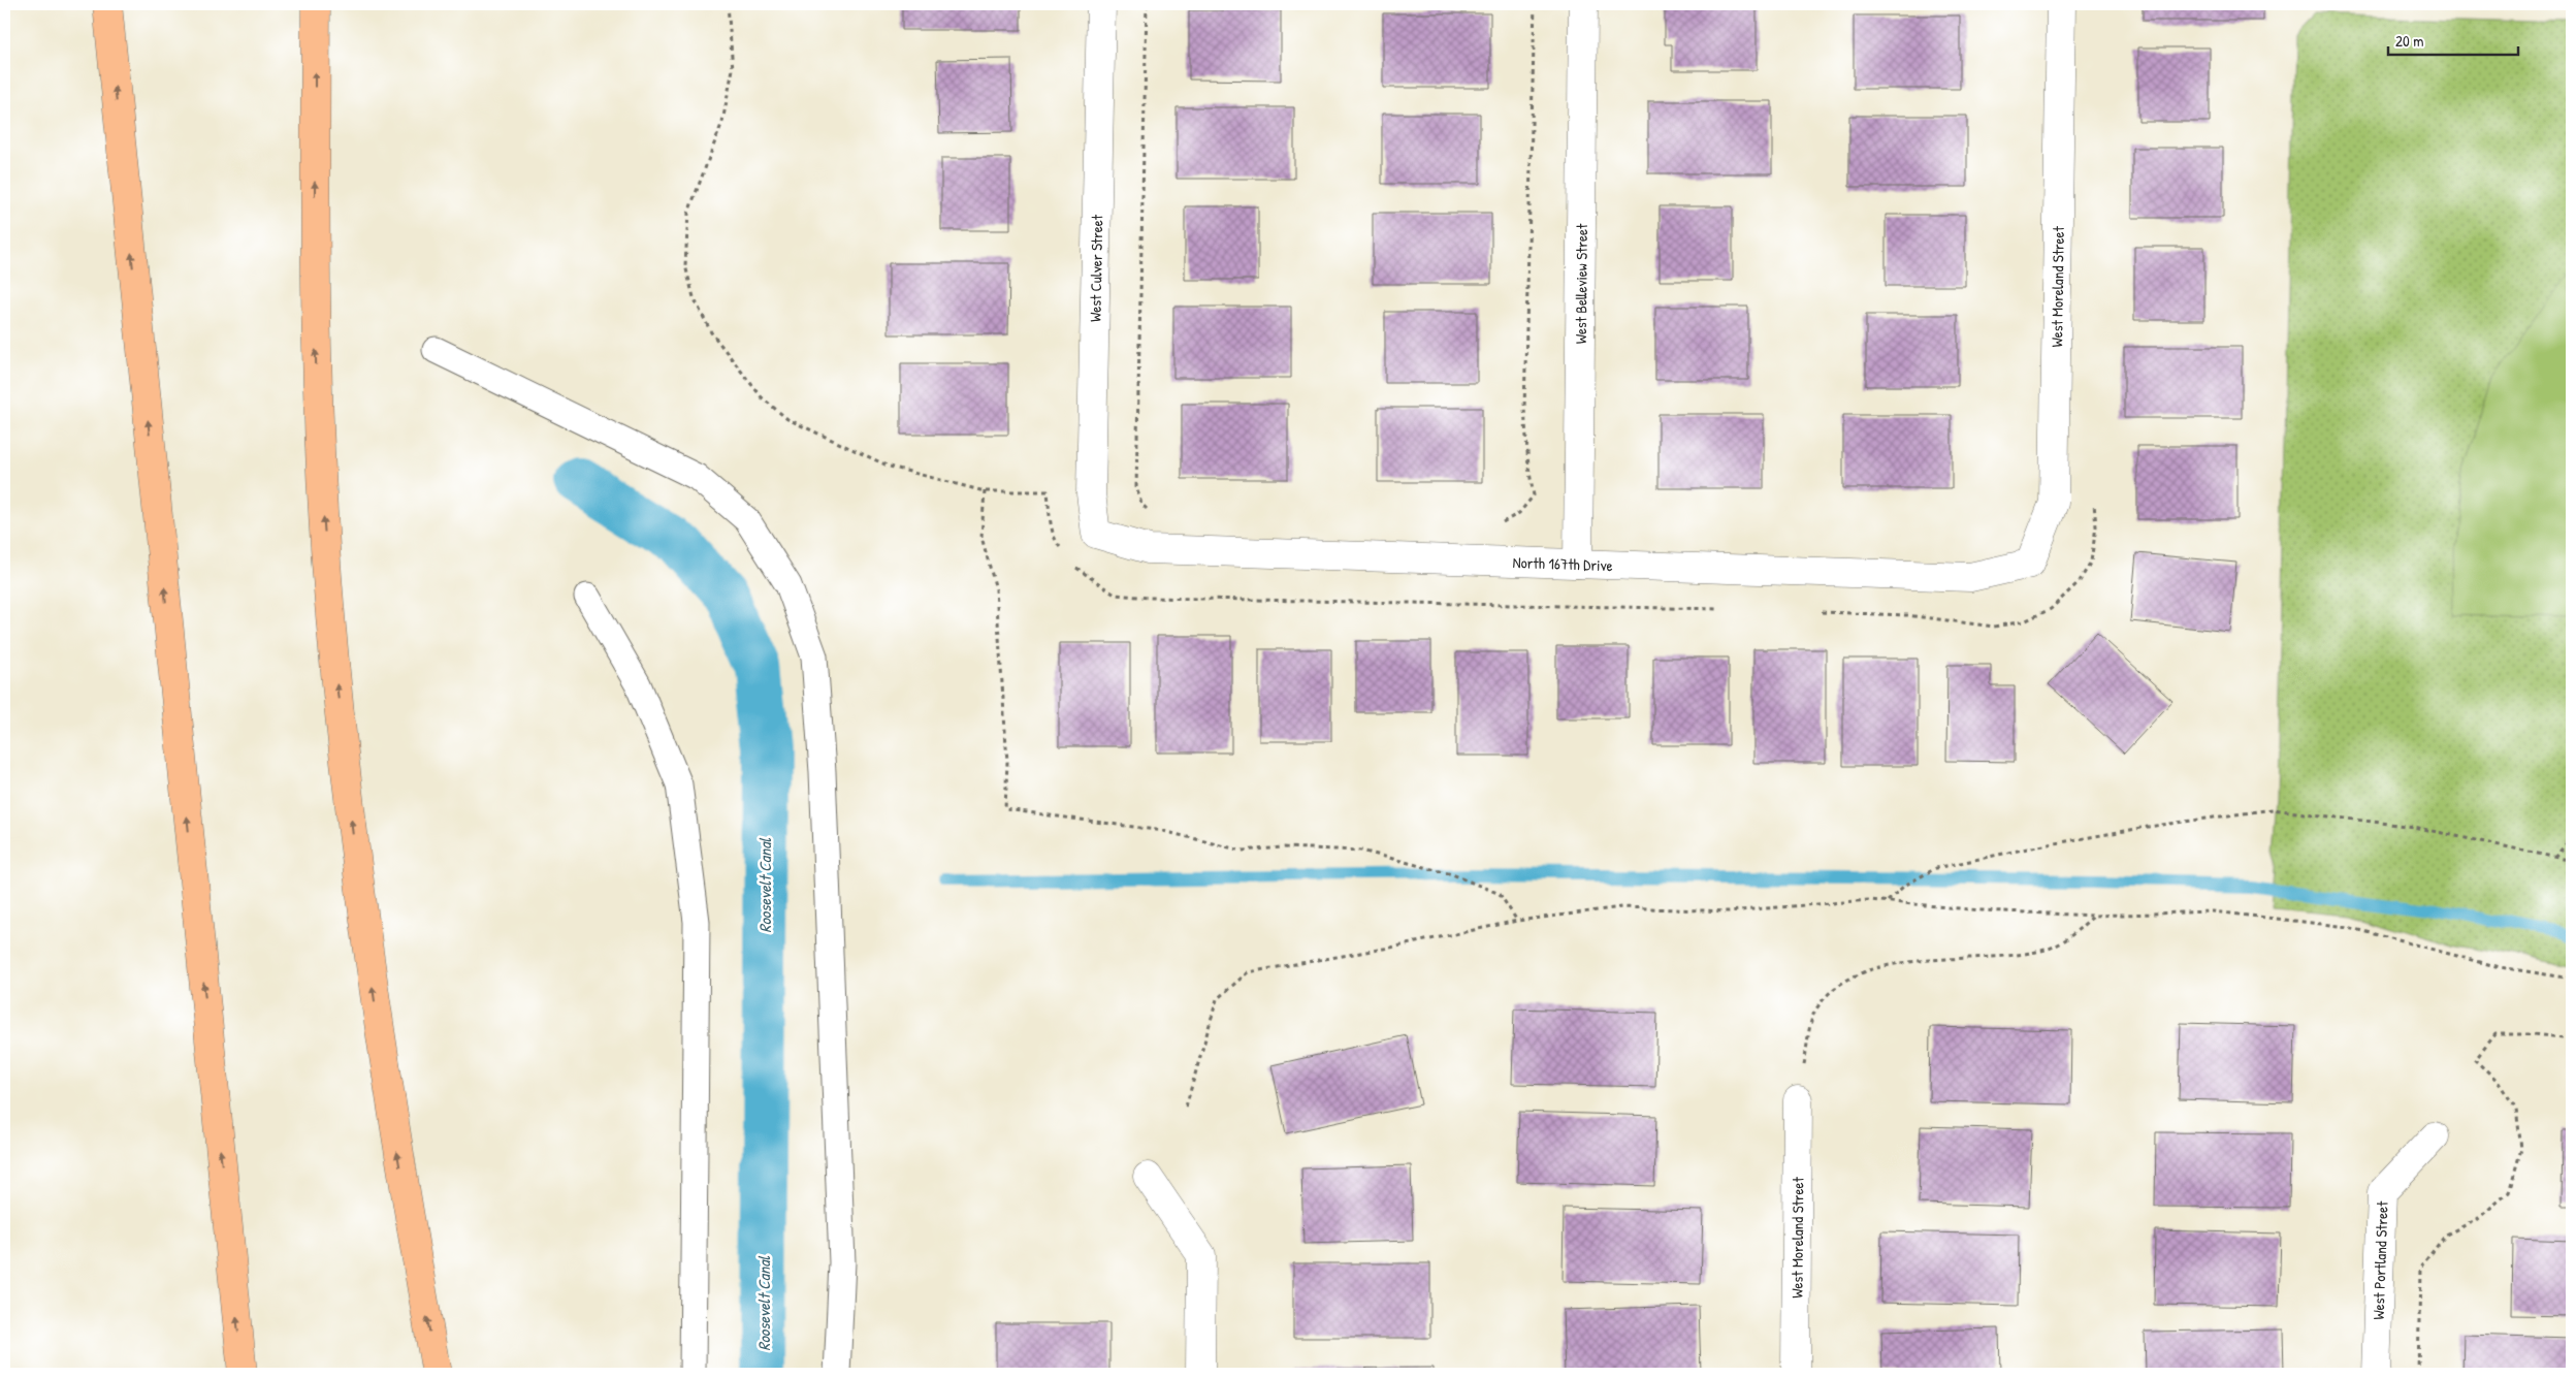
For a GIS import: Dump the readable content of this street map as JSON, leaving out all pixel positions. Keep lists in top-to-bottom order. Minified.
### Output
{"streets":{"street":["West Culver Street","West Belleview Street","West Moreland Street","North 167th Drive","West Portland Street"]},"crossings":[["West Culver Street","North 167th Drive"],["West Belleview Street","North 167th Drive"],["West Moreland Street","North 167th Drive"]],"water":["Roosevelt Canal"],"scale_bar":"20 m"}
